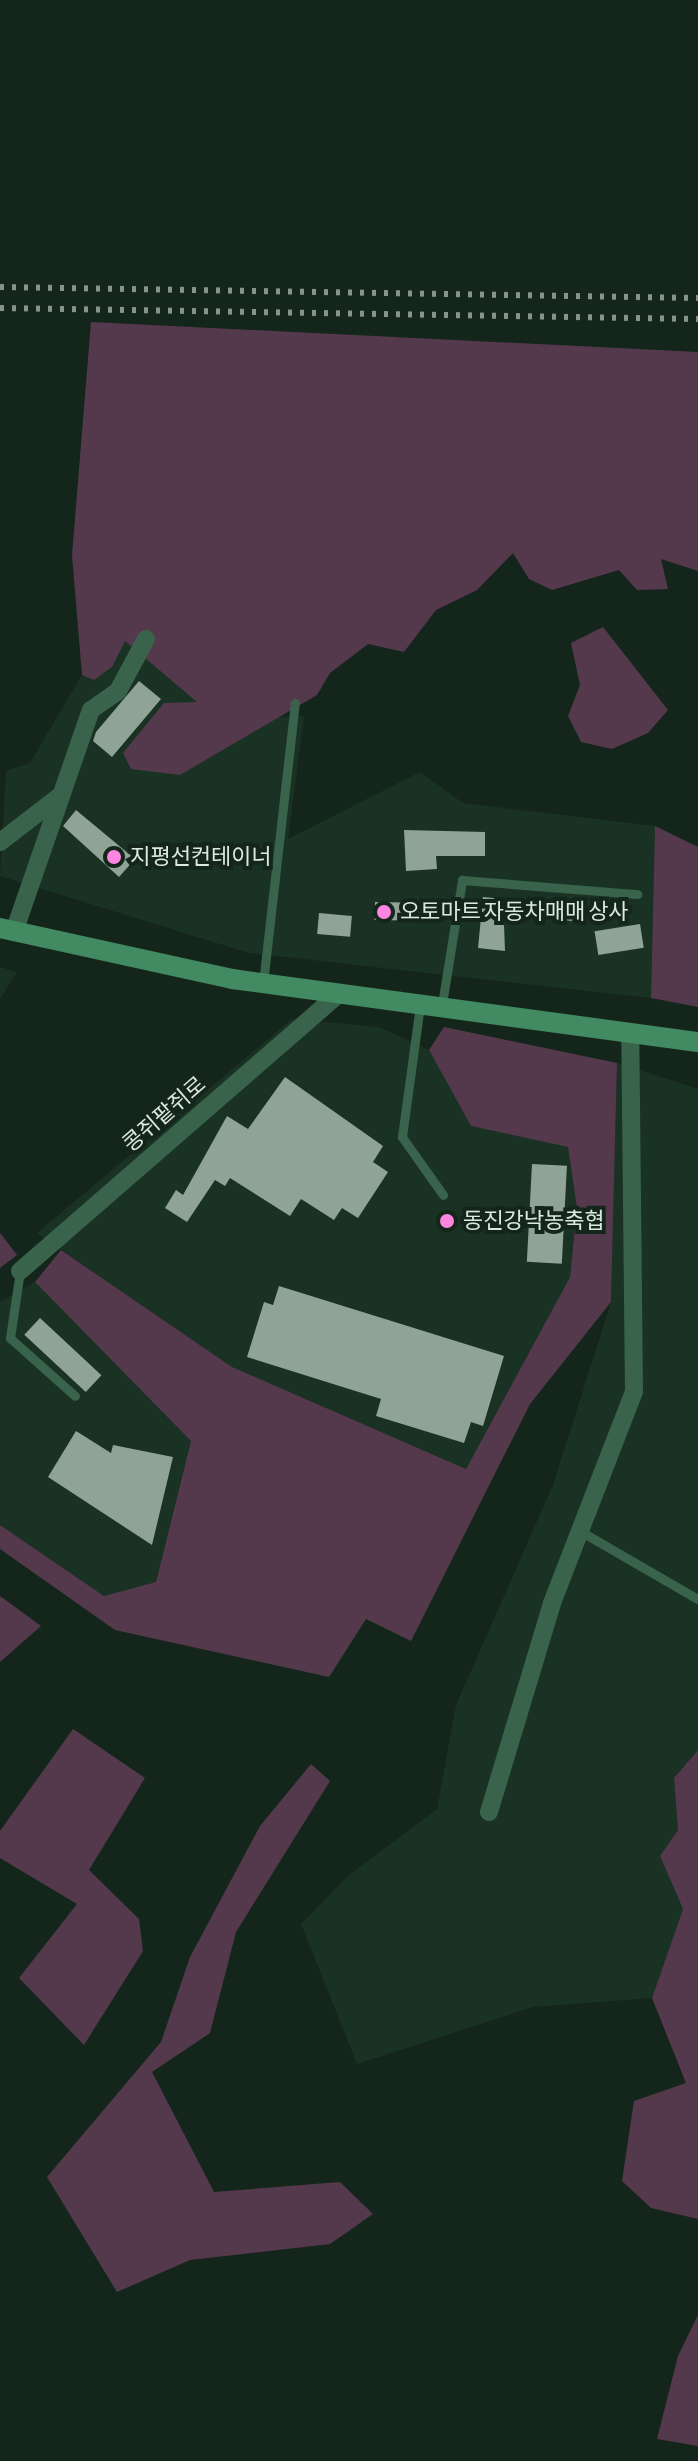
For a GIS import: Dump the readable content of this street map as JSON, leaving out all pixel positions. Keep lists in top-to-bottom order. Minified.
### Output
{"streets":{"street":["콩쥐팥쥐로"]},"places":["지평선컨테이너","오토마트 자동차매매 상사","동진강낙농축협"]}
